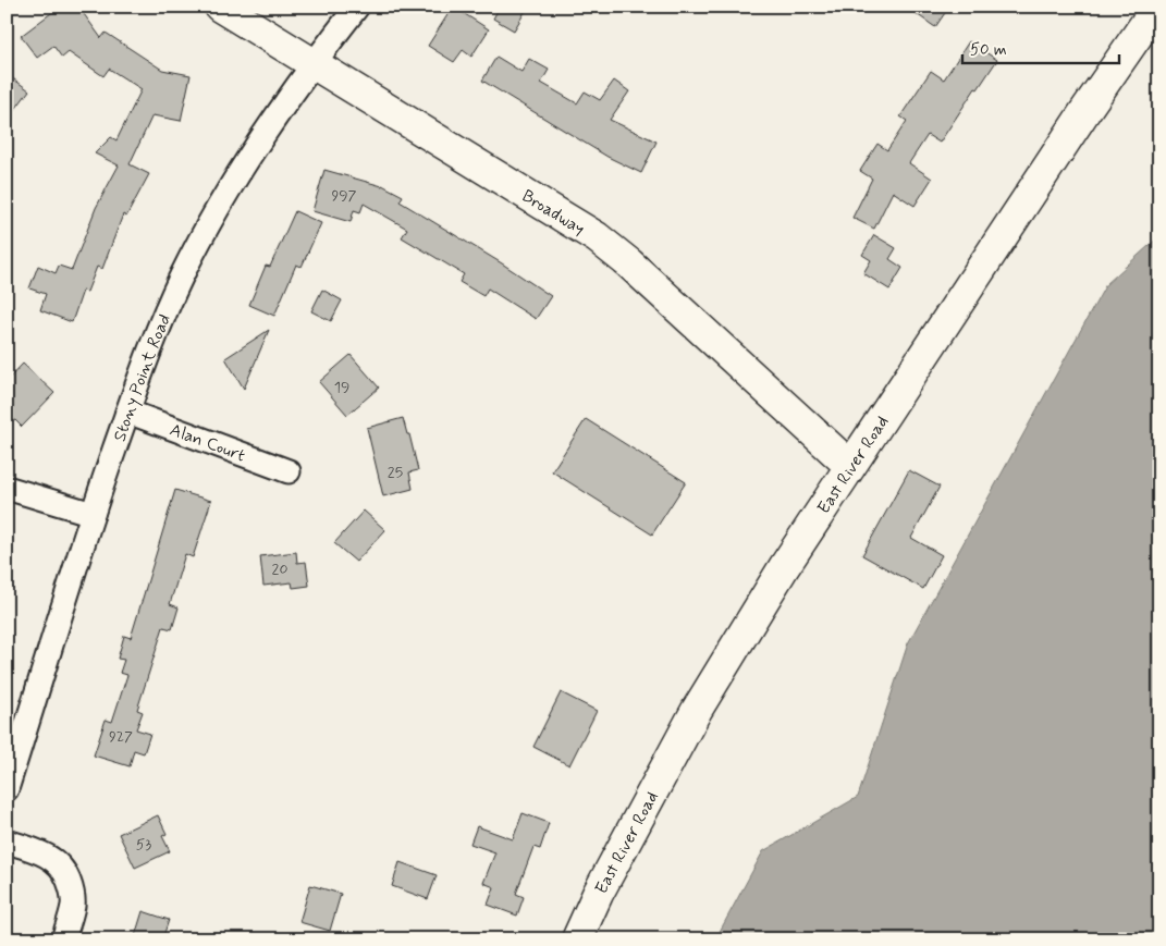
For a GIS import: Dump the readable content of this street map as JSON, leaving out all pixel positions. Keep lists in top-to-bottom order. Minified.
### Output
{"streets":{"main road":["Broadway","East River Road"],"street":["Stony Point Road","Alan Court"]},"crossings":[["Broadway","Stony Point Road"],["Broadway","East River Road"],["Stony Point Road","Alan Court"]],"house_numbers":["997","19","25","20","927","53"],"scale_bar":"50 m"}
